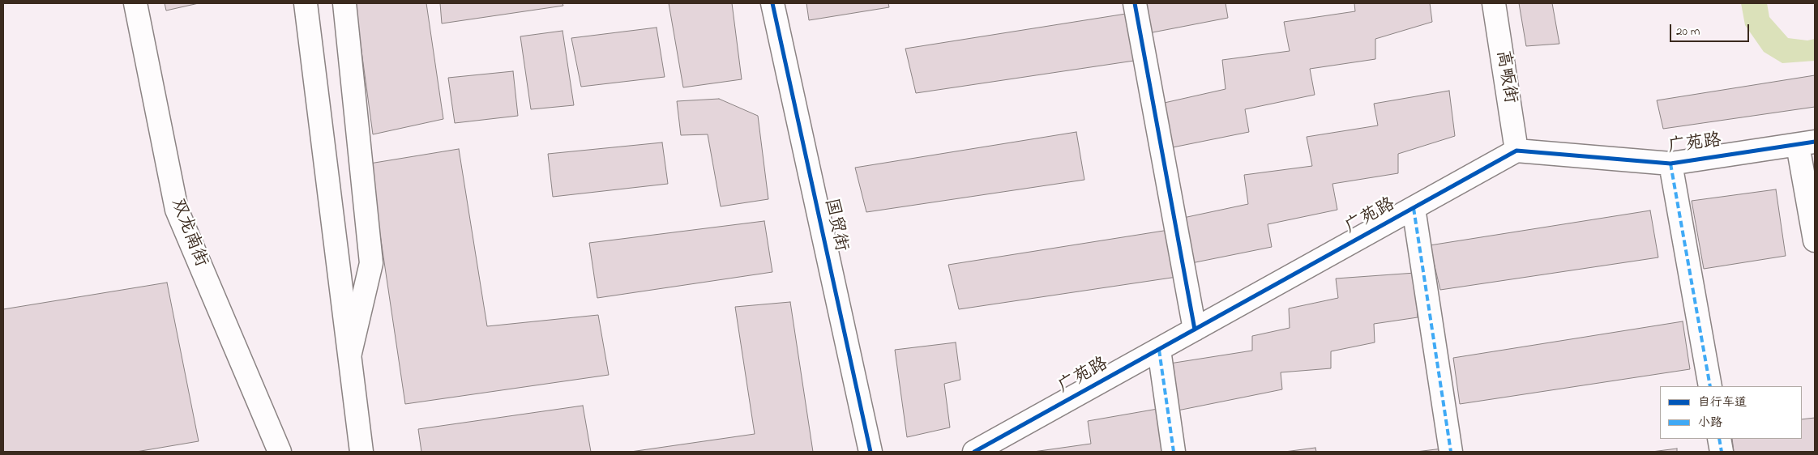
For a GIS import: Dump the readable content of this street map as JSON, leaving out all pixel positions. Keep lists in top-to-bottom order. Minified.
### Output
{"streets":{"street":["高畈街","广苑路","国贸街","双龙南街"]},"crossings":[["高畈街","广苑路"]],"legend":["自行车道","小路"],"scale_bar":"20 m"}
